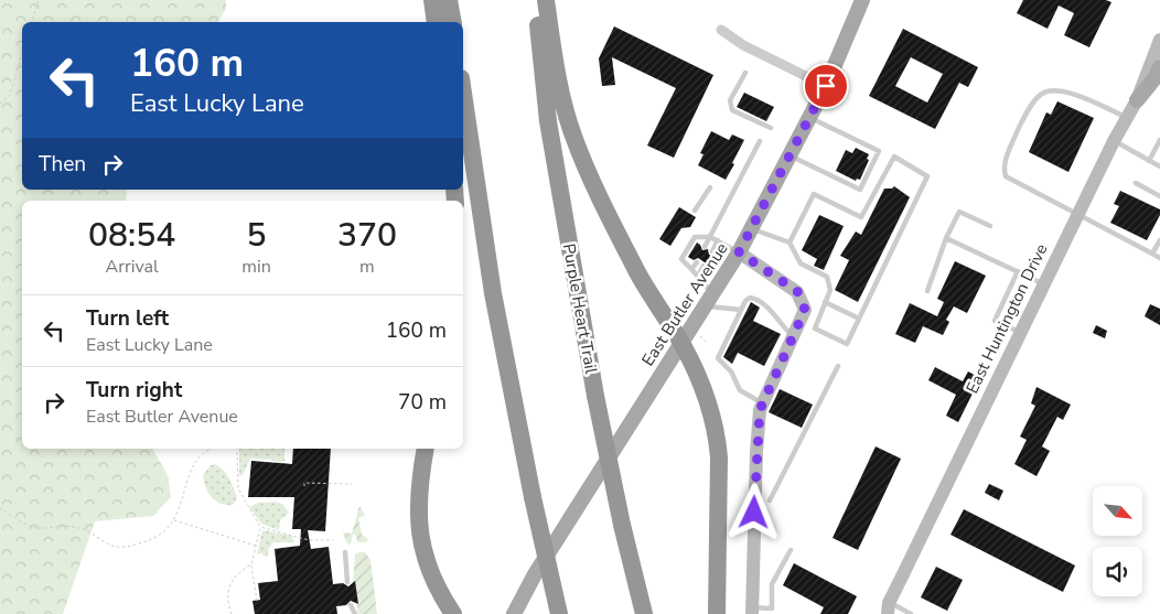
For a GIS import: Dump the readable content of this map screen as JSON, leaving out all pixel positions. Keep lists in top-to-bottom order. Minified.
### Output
{"streets":{"highway":["Purple Heart Trail"],"main road":["East Butler Avenue"],"street":["East Huntington Drive"]},"north":"bottom right","page":{"turn":["160 m","East Lucky Lane"],"then":"Then","eta":["08:54","Arrival","5","min","370","m"],"list":[{"name":"Turn left","note":"East Lucky Lane","value":"160 m"},{"name":"Turn right","note":"East Butler Avenue","value":"70 m"}]}}
